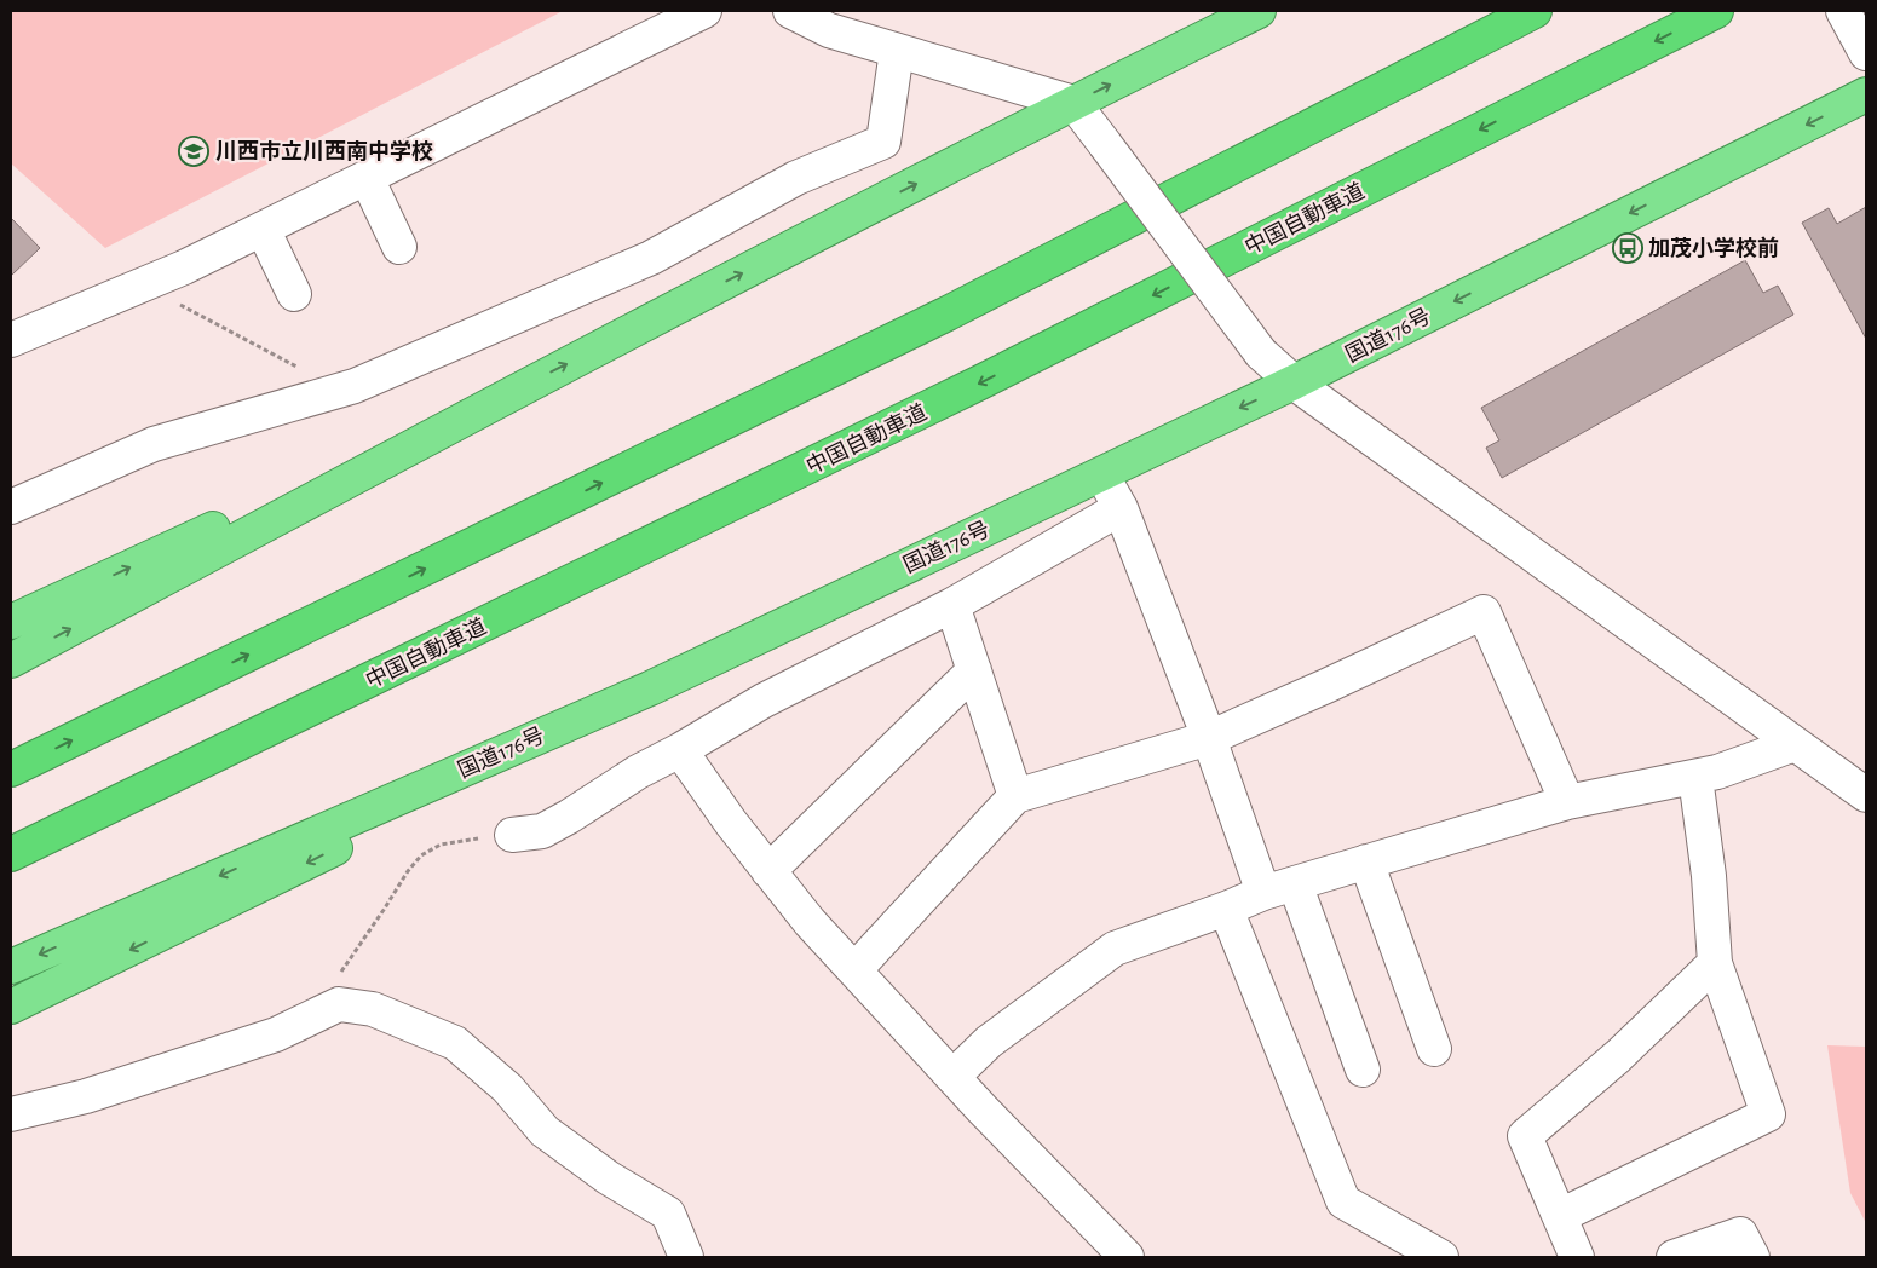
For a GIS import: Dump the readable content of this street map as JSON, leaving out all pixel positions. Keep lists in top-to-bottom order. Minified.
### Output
{"streets":{"highway":["中国自動車道","国道176号"]},"places":{"school or university":["川西市立川西南中学校"],"bus stop":["加茂小学校前"]}}
